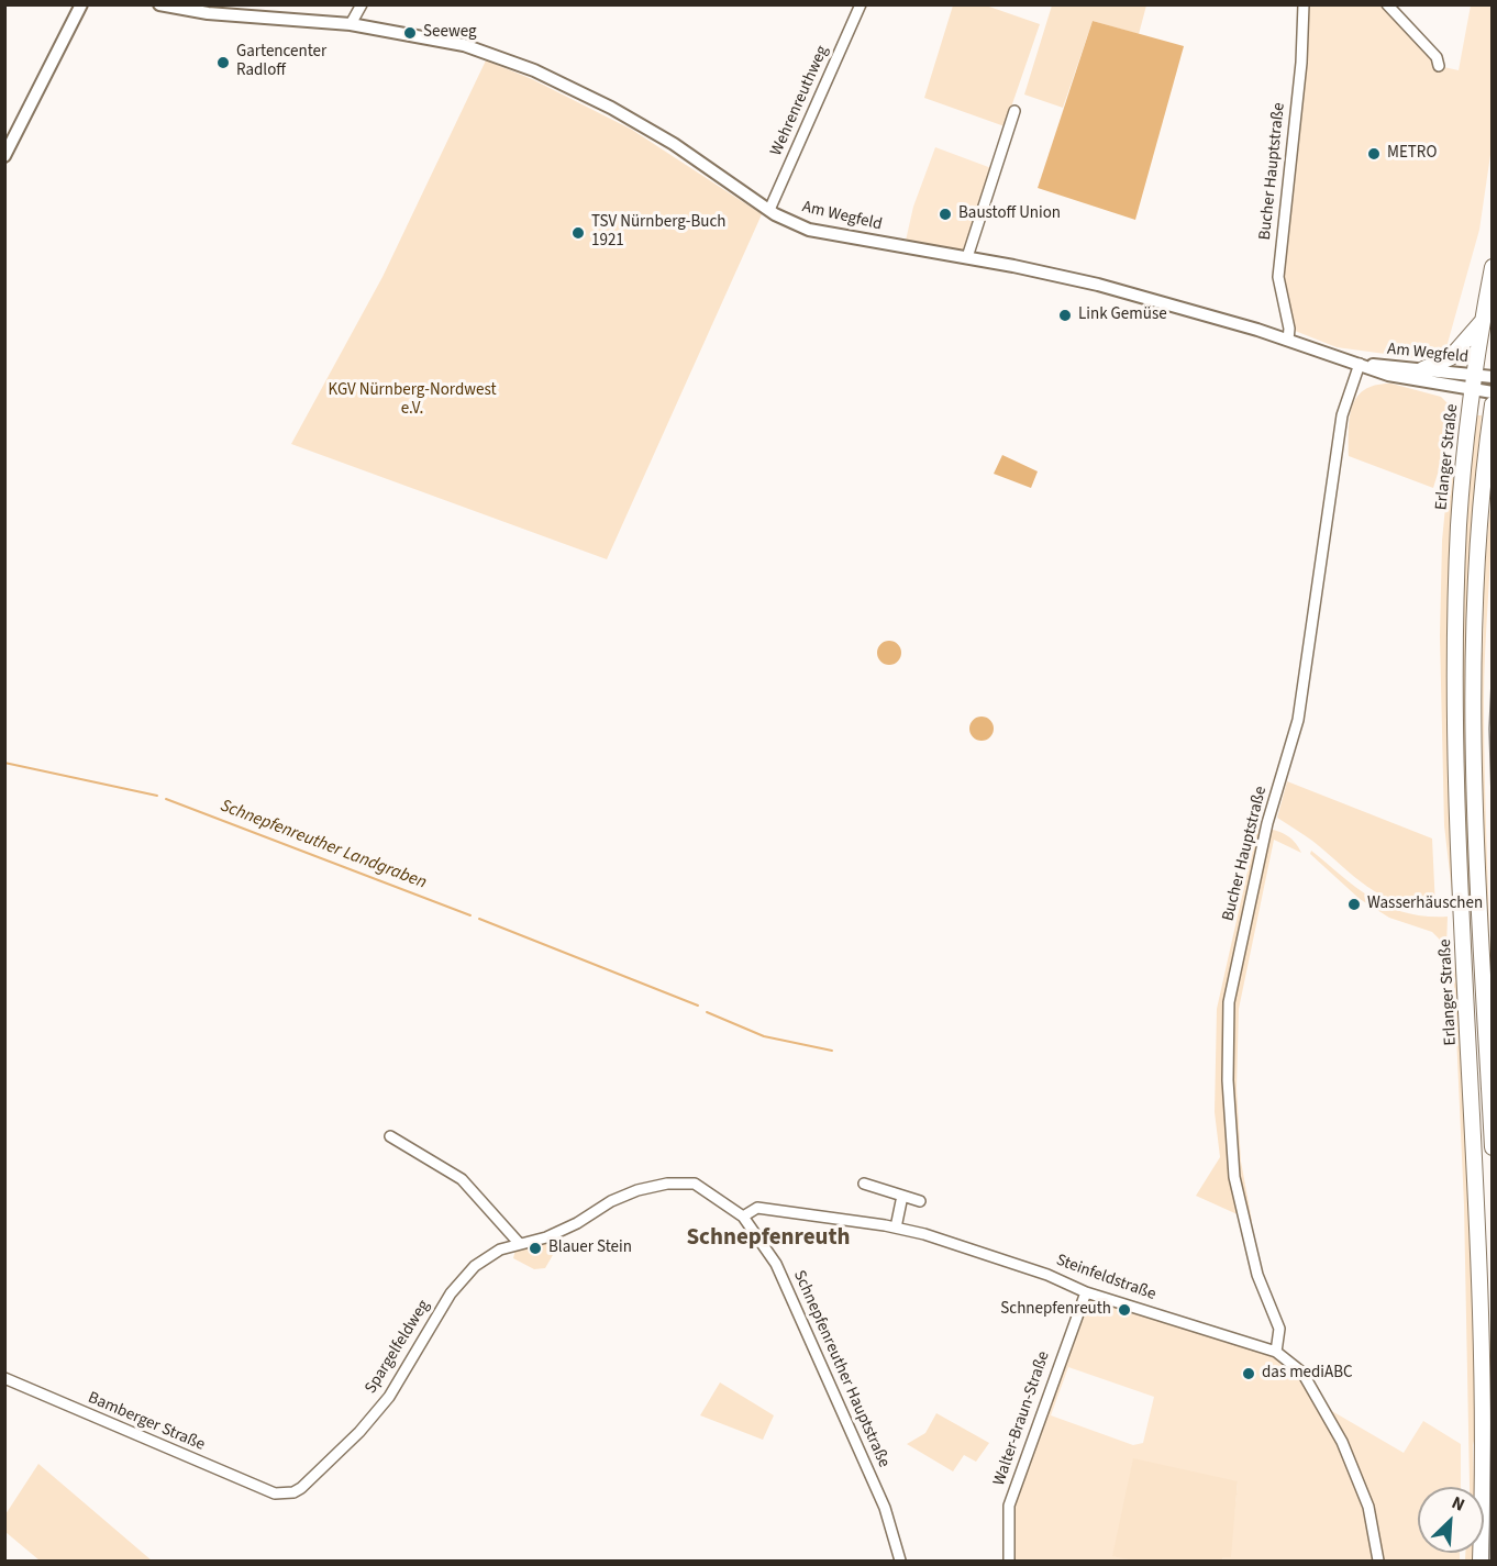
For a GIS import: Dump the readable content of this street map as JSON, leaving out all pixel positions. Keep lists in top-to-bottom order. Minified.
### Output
{"streets":{"main road":["Erlanger Straße"],"street":["Wehrenreuthweg","Bucher Hauptstraße","Am Wegfeld","Steinfeldstraße","Spargelfeldweg","Schnepfenreuther Hauptstraße","Walter-Braun-Straße","Bamberger Straße"]},"crossings":[["Wehrenreuthweg","Am Wegfeld"],["Bucher Hauptstraße","Am Wegfeld"],["Bucher Hauptstraße","Steinfeldstraße"],["Am Wegfeld","Erlanger Straße"],["Steinfeldstraße","Schnepfenreuther Hauptstraße"],["Steinfeldstraße","Walter-Braun-Straße"],["Spargelfeldweg","Schnepfenreuther Hauptstraße"],["Spargelfeldweg","Bamberger Straße"]],"districts":["Schnepfenreuth"],"water":["Schnepfenreuther Landgraben"],"parks":["KGV Nürnberg-Nordwest e.V."],"places":["Seeweg","Gartencenter Radloff","METRO","Baustoff Union","TSV Nürnberg-Buch 1921","Link Gemüse","Wasserhäuschen","Blauer Stein","Schnepfenreuth","das mediABC"],"north":"top right"}
